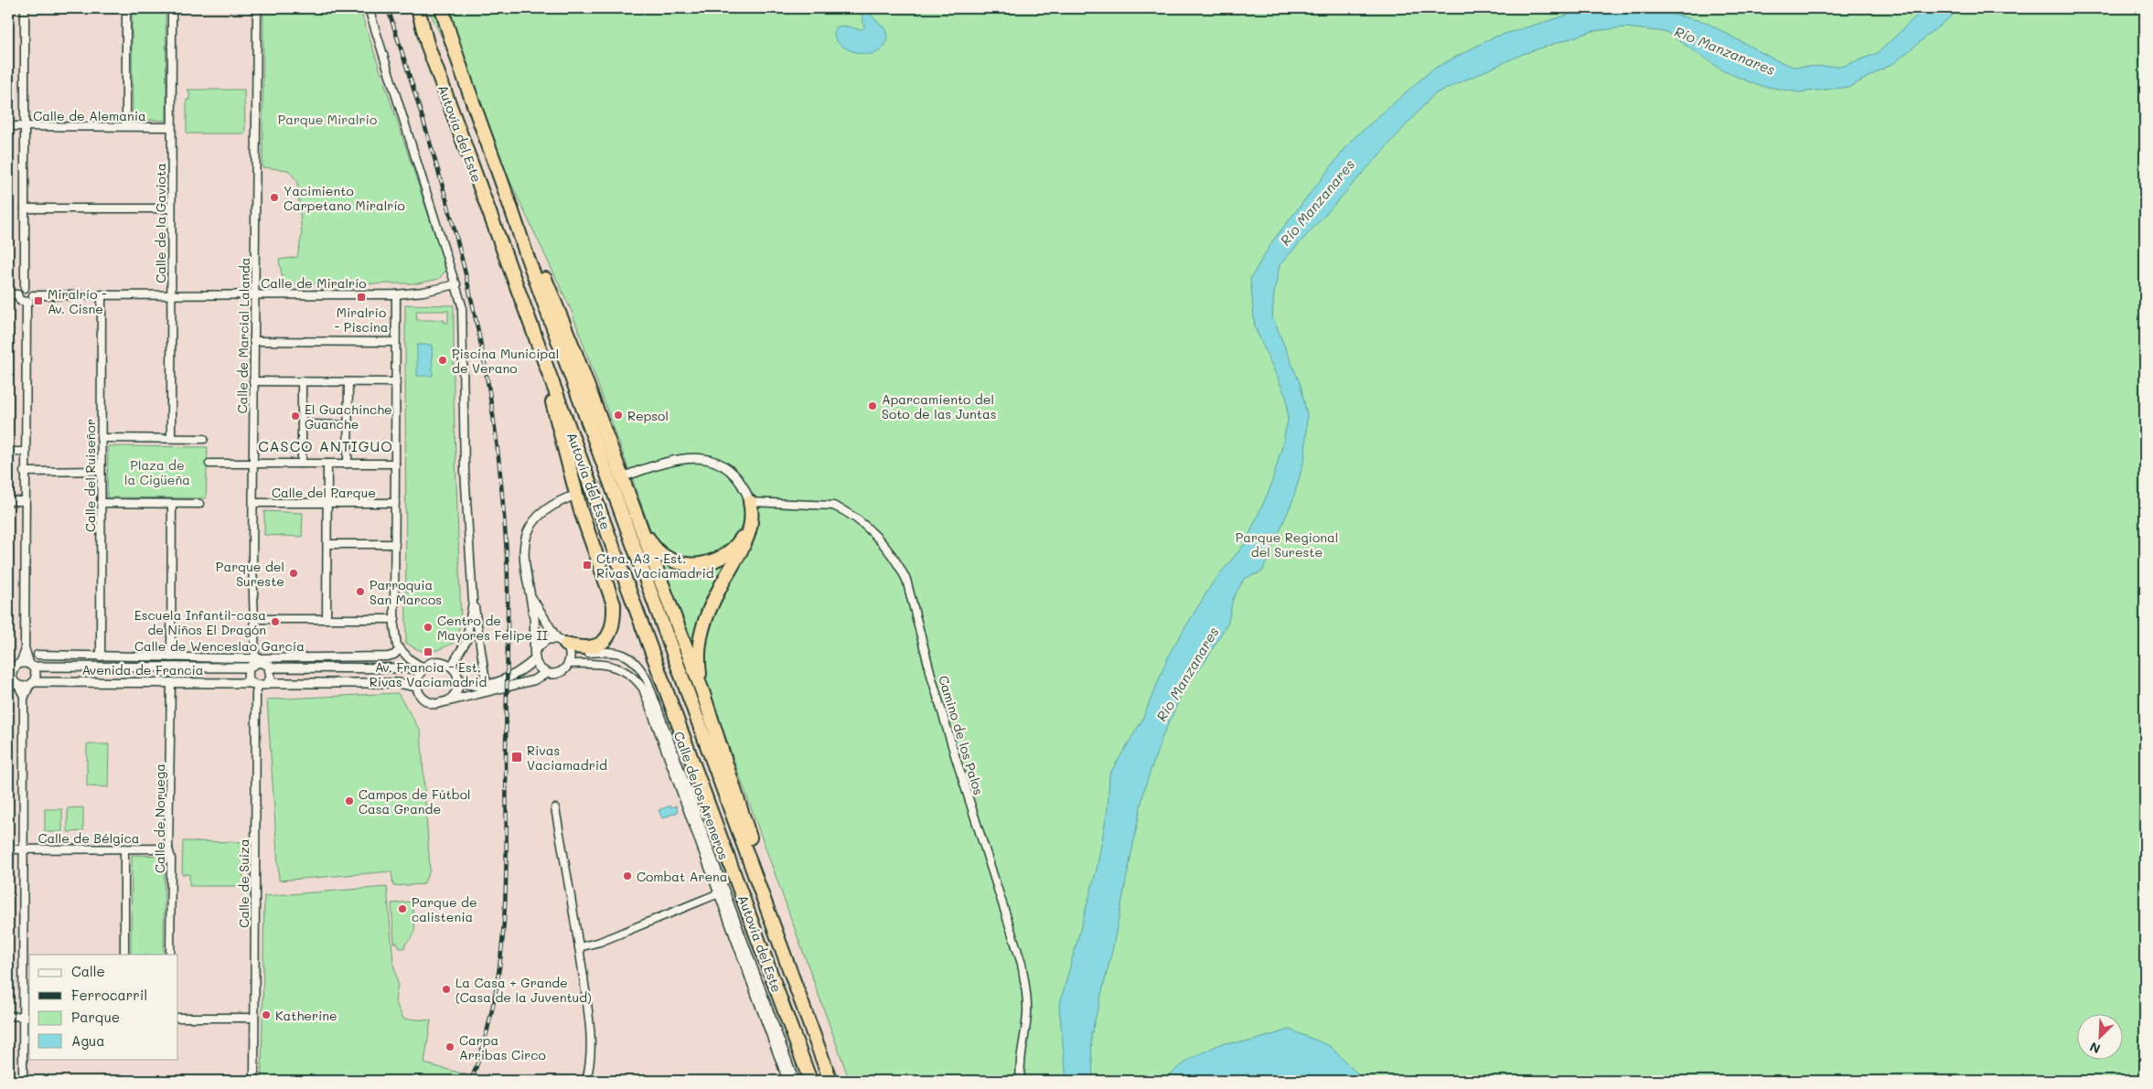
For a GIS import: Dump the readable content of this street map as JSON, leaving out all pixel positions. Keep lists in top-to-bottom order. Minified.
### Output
{"streets":{"highway":["Autovía del Este"],"street":["Calle de Alemania","Calle de la Gaviota","Calle de Miralrío","Calle de Marcial Lalanda","Calle del Ruiseñor","Calle del Parque","Calle de Wenceslao García","Avenida de Francia","Camino de los Palos","Calle de los Areneros","Calle de Noruega","Calle de Bélgica","Calle de Suiza"]},"crossings":[["Calle de Alemania","Calle de la Gaviota"],["Calle de la Gaviota","Calle de Miralrío"],["Calle de Miralrío","Calle de Marcial Lalanda"],["Calle de Miralrío","Calle del Ruiseñor"],["Calle de Marcial Lalanda","Calle del Parque"],["Calle de Marcial Lalanda","Calle de Wenceslao García"],["Calle de Marcial Lalanda","Avenida de Francia"],["Calle del Ruiseñor","Calle de Wenceslao García"],["Calle de Wenceslao García","Avenida de Francia"],["Avenida de Francia","Calle de Noruega"],["Avenida de Francia","Calle de Suiza"],["Calle de Noruega","Calle de Bélgica"]],"districts":["CASCO ANTIGUO"],"water":["Río Manzanares"],"parks":["Parque Miralrío","Plaza de la Cigüeña","Parque Regional del Sureste"],"places":{"other":["Yacimiento Carpetano Miralrío","Piscina Municipal de Verano","Aparcamiento del Soto de las Juntas","Repsol","El Guachinche Guanche","Parque del Sureste","Parroquia San Marcos","Escuela Infantil-casa de Niños El Dragón","Centro de Mayores Felipe II","Campos de Fútbol Casa Grande","Combat Arena","Parque de calistenia","La Casa + Grande (Casa de la Juventud)","Katherine","Carpa Arribas Circo"],"transit":["Miralrío - Piscina","Miralrío - Av. Cisne","Ctra. A3 - Est. Rivas Vaciamadrid","Av. Francia - Est. Rivas Vaciamadrid","Rivas Vaciamadrid"]},"legend":["Calle","Ferrocarril","Parque","Agua"],"north":"bottom left"}
